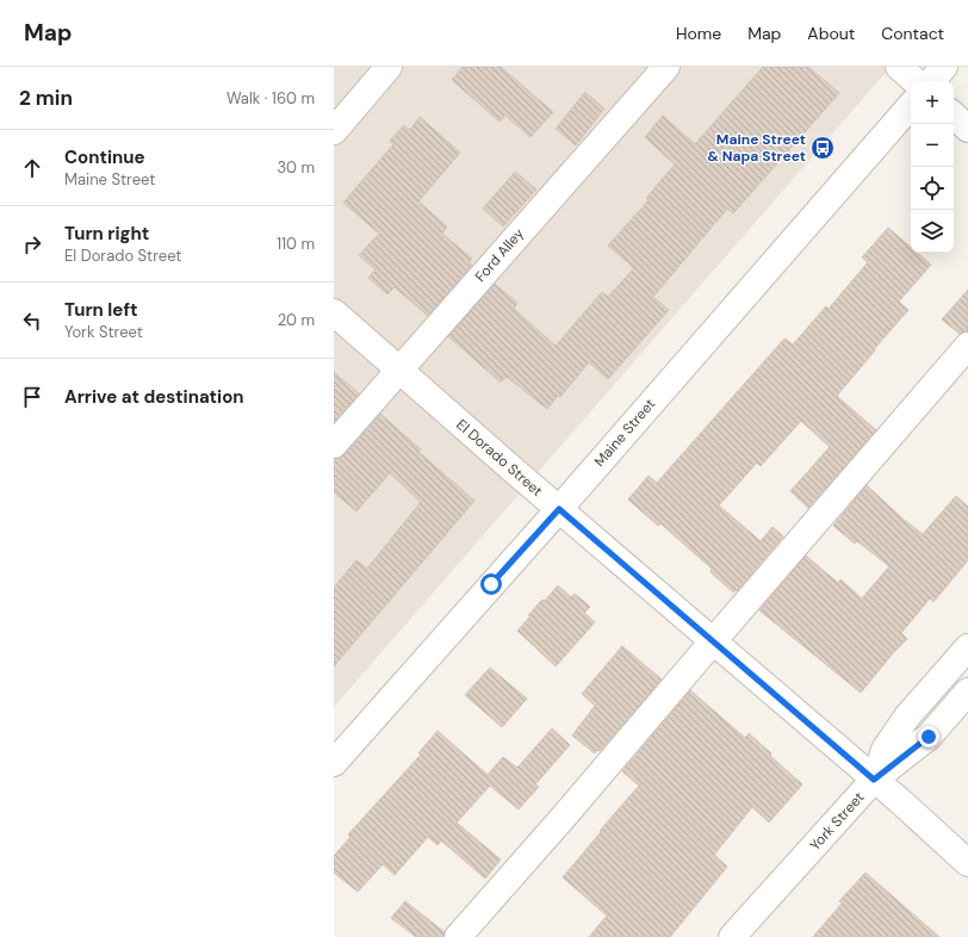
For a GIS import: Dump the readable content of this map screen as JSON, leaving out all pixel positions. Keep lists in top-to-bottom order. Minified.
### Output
{"streets":{"street":["Ford Alley","Maine Street","El Dorado Street","York Street"]},"crossings":[["Ford Alley","El Dorado Street"],["Maine Street","El Dorado Street"],["El Dorado Street","York Street"]],"places":{"bus stop":["Maine Street & Napa Street"]},"page":{"header":"Map","nav":["Home","Map","About","Contact"],"heading":["2 min","Walk · 160 m"],"map_buttons":["+","−"],"list":[["Continue","Maine Street","30 m"],["Turn right","El Dorado Street","110 m"],["Turn left","York Street","20 m"],"Arrive at destination"]}}
